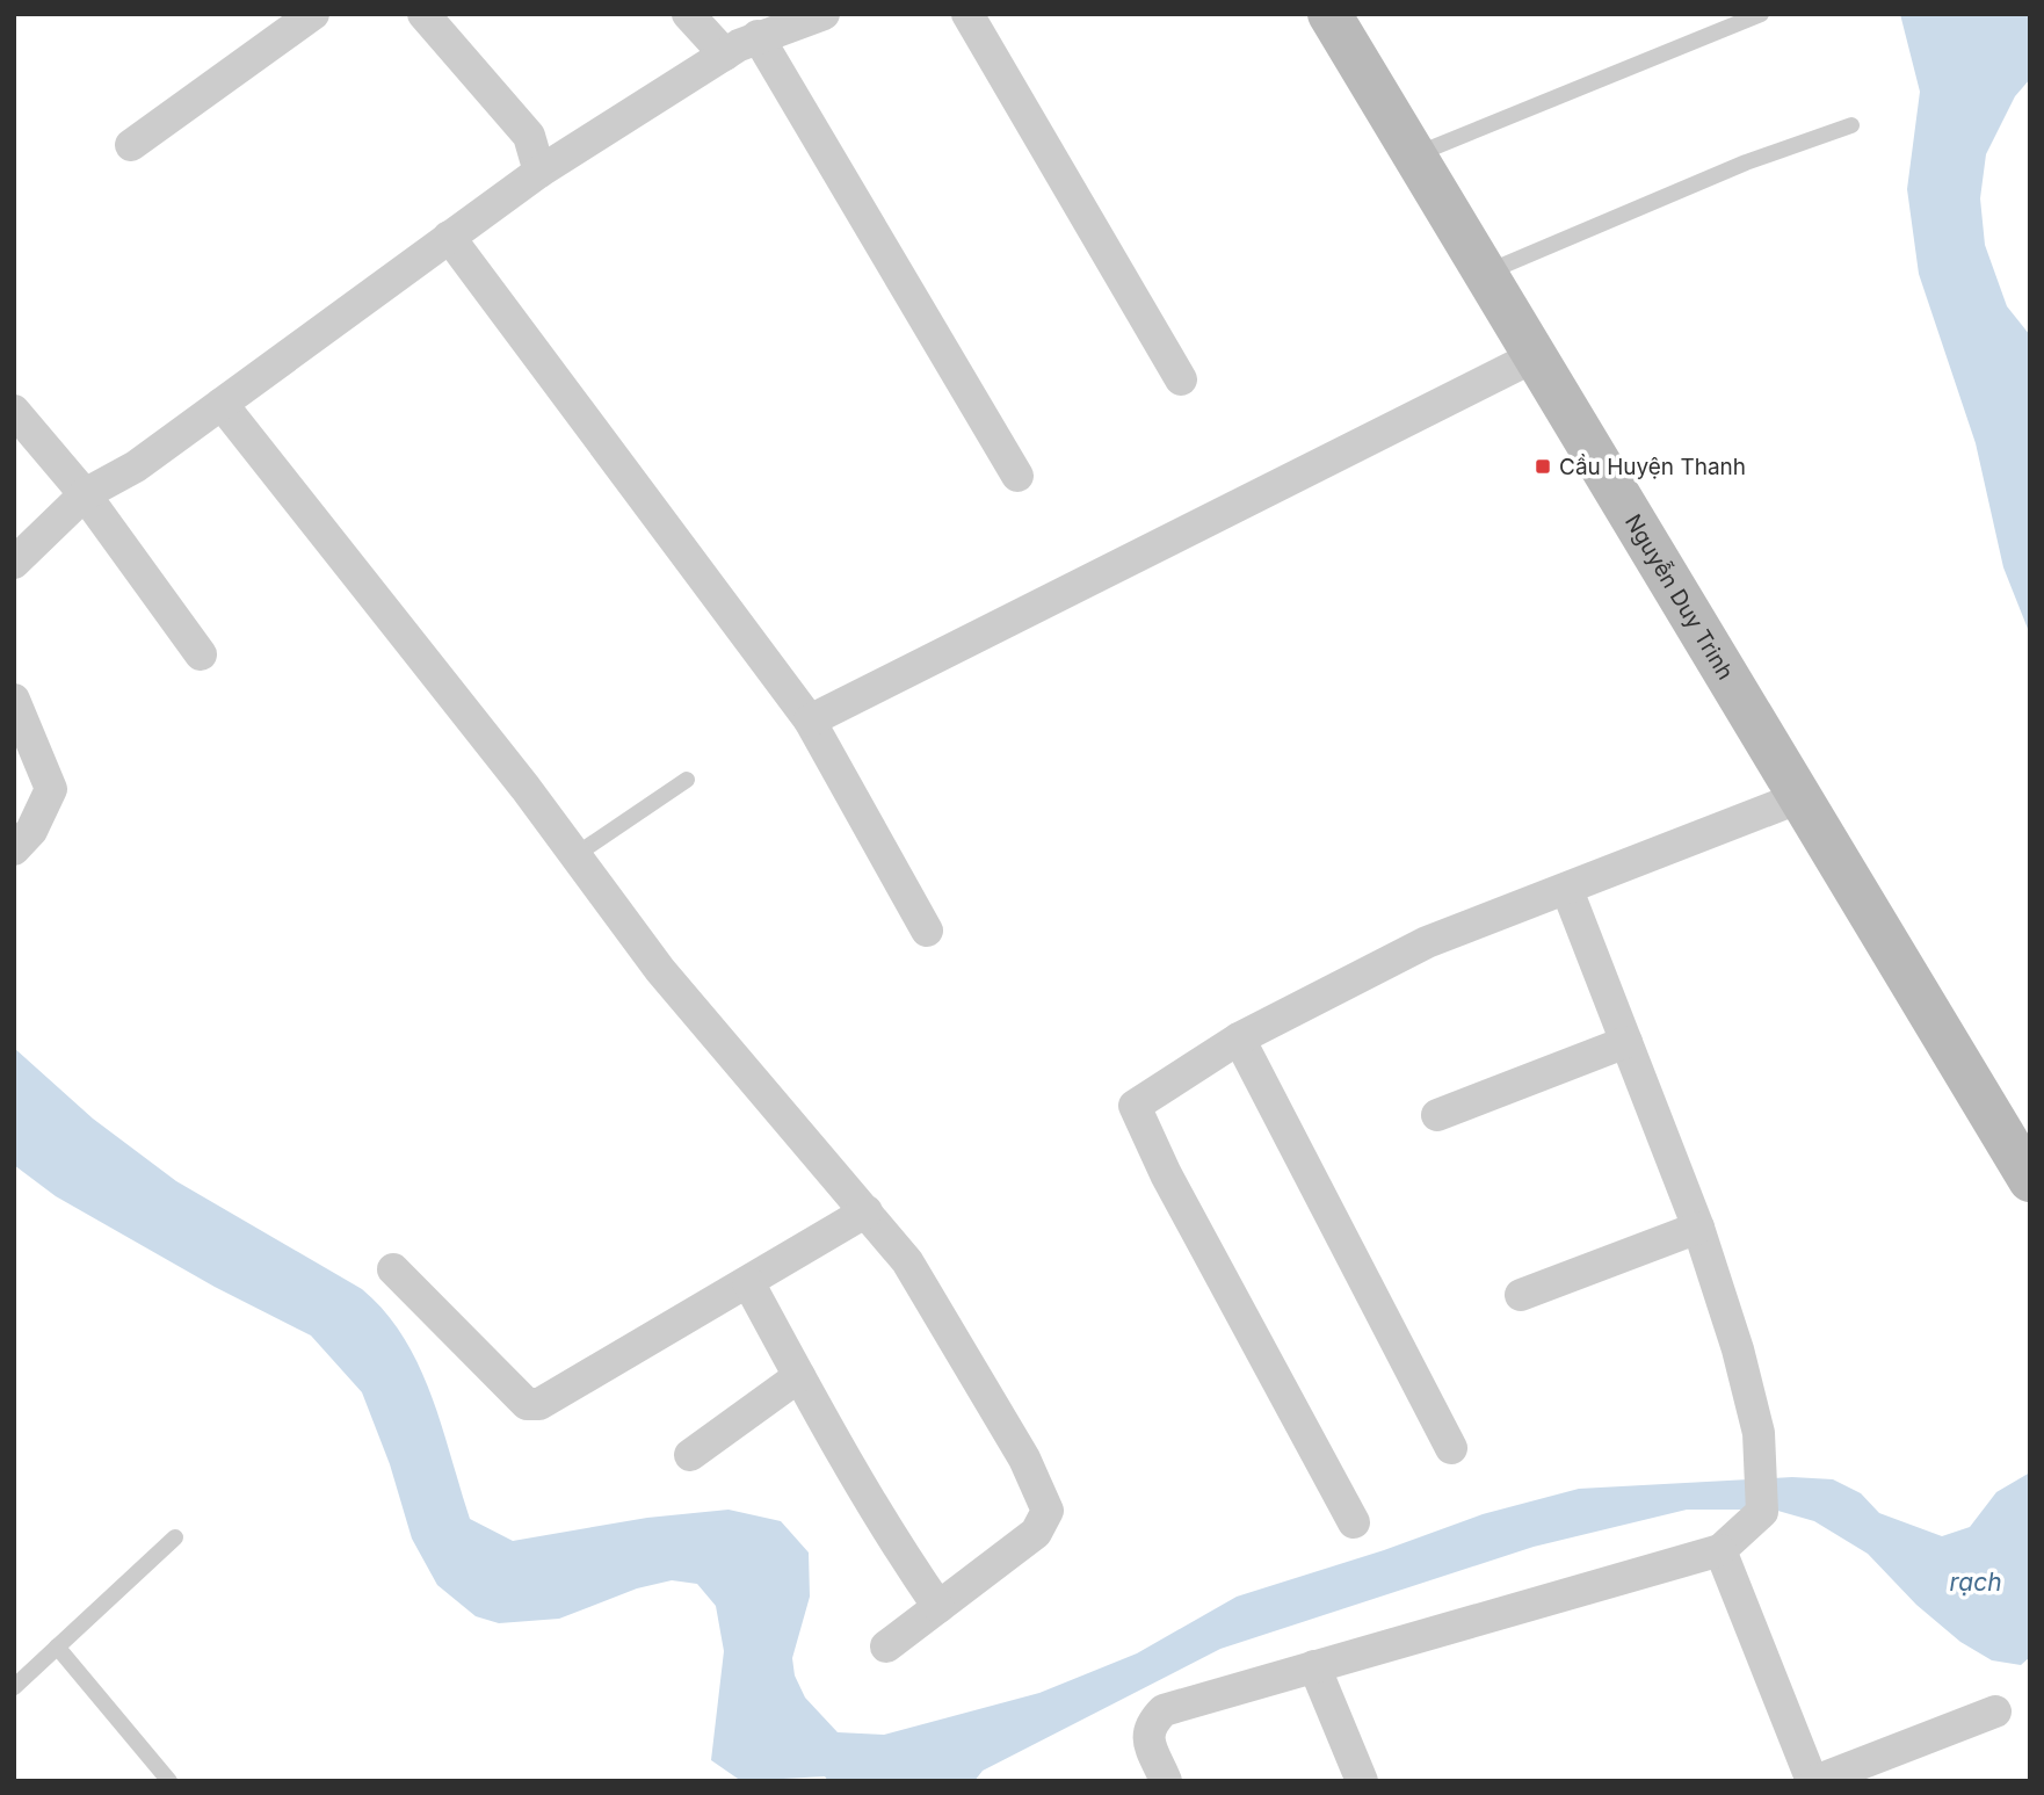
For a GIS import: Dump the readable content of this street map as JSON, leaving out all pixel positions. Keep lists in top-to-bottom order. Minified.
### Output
{"streets":{"main road":["Nguyễn Duy Trinh"]},"water":["rạch"],"places":{"transit":["Cầu Huyện Thanh"]}}
